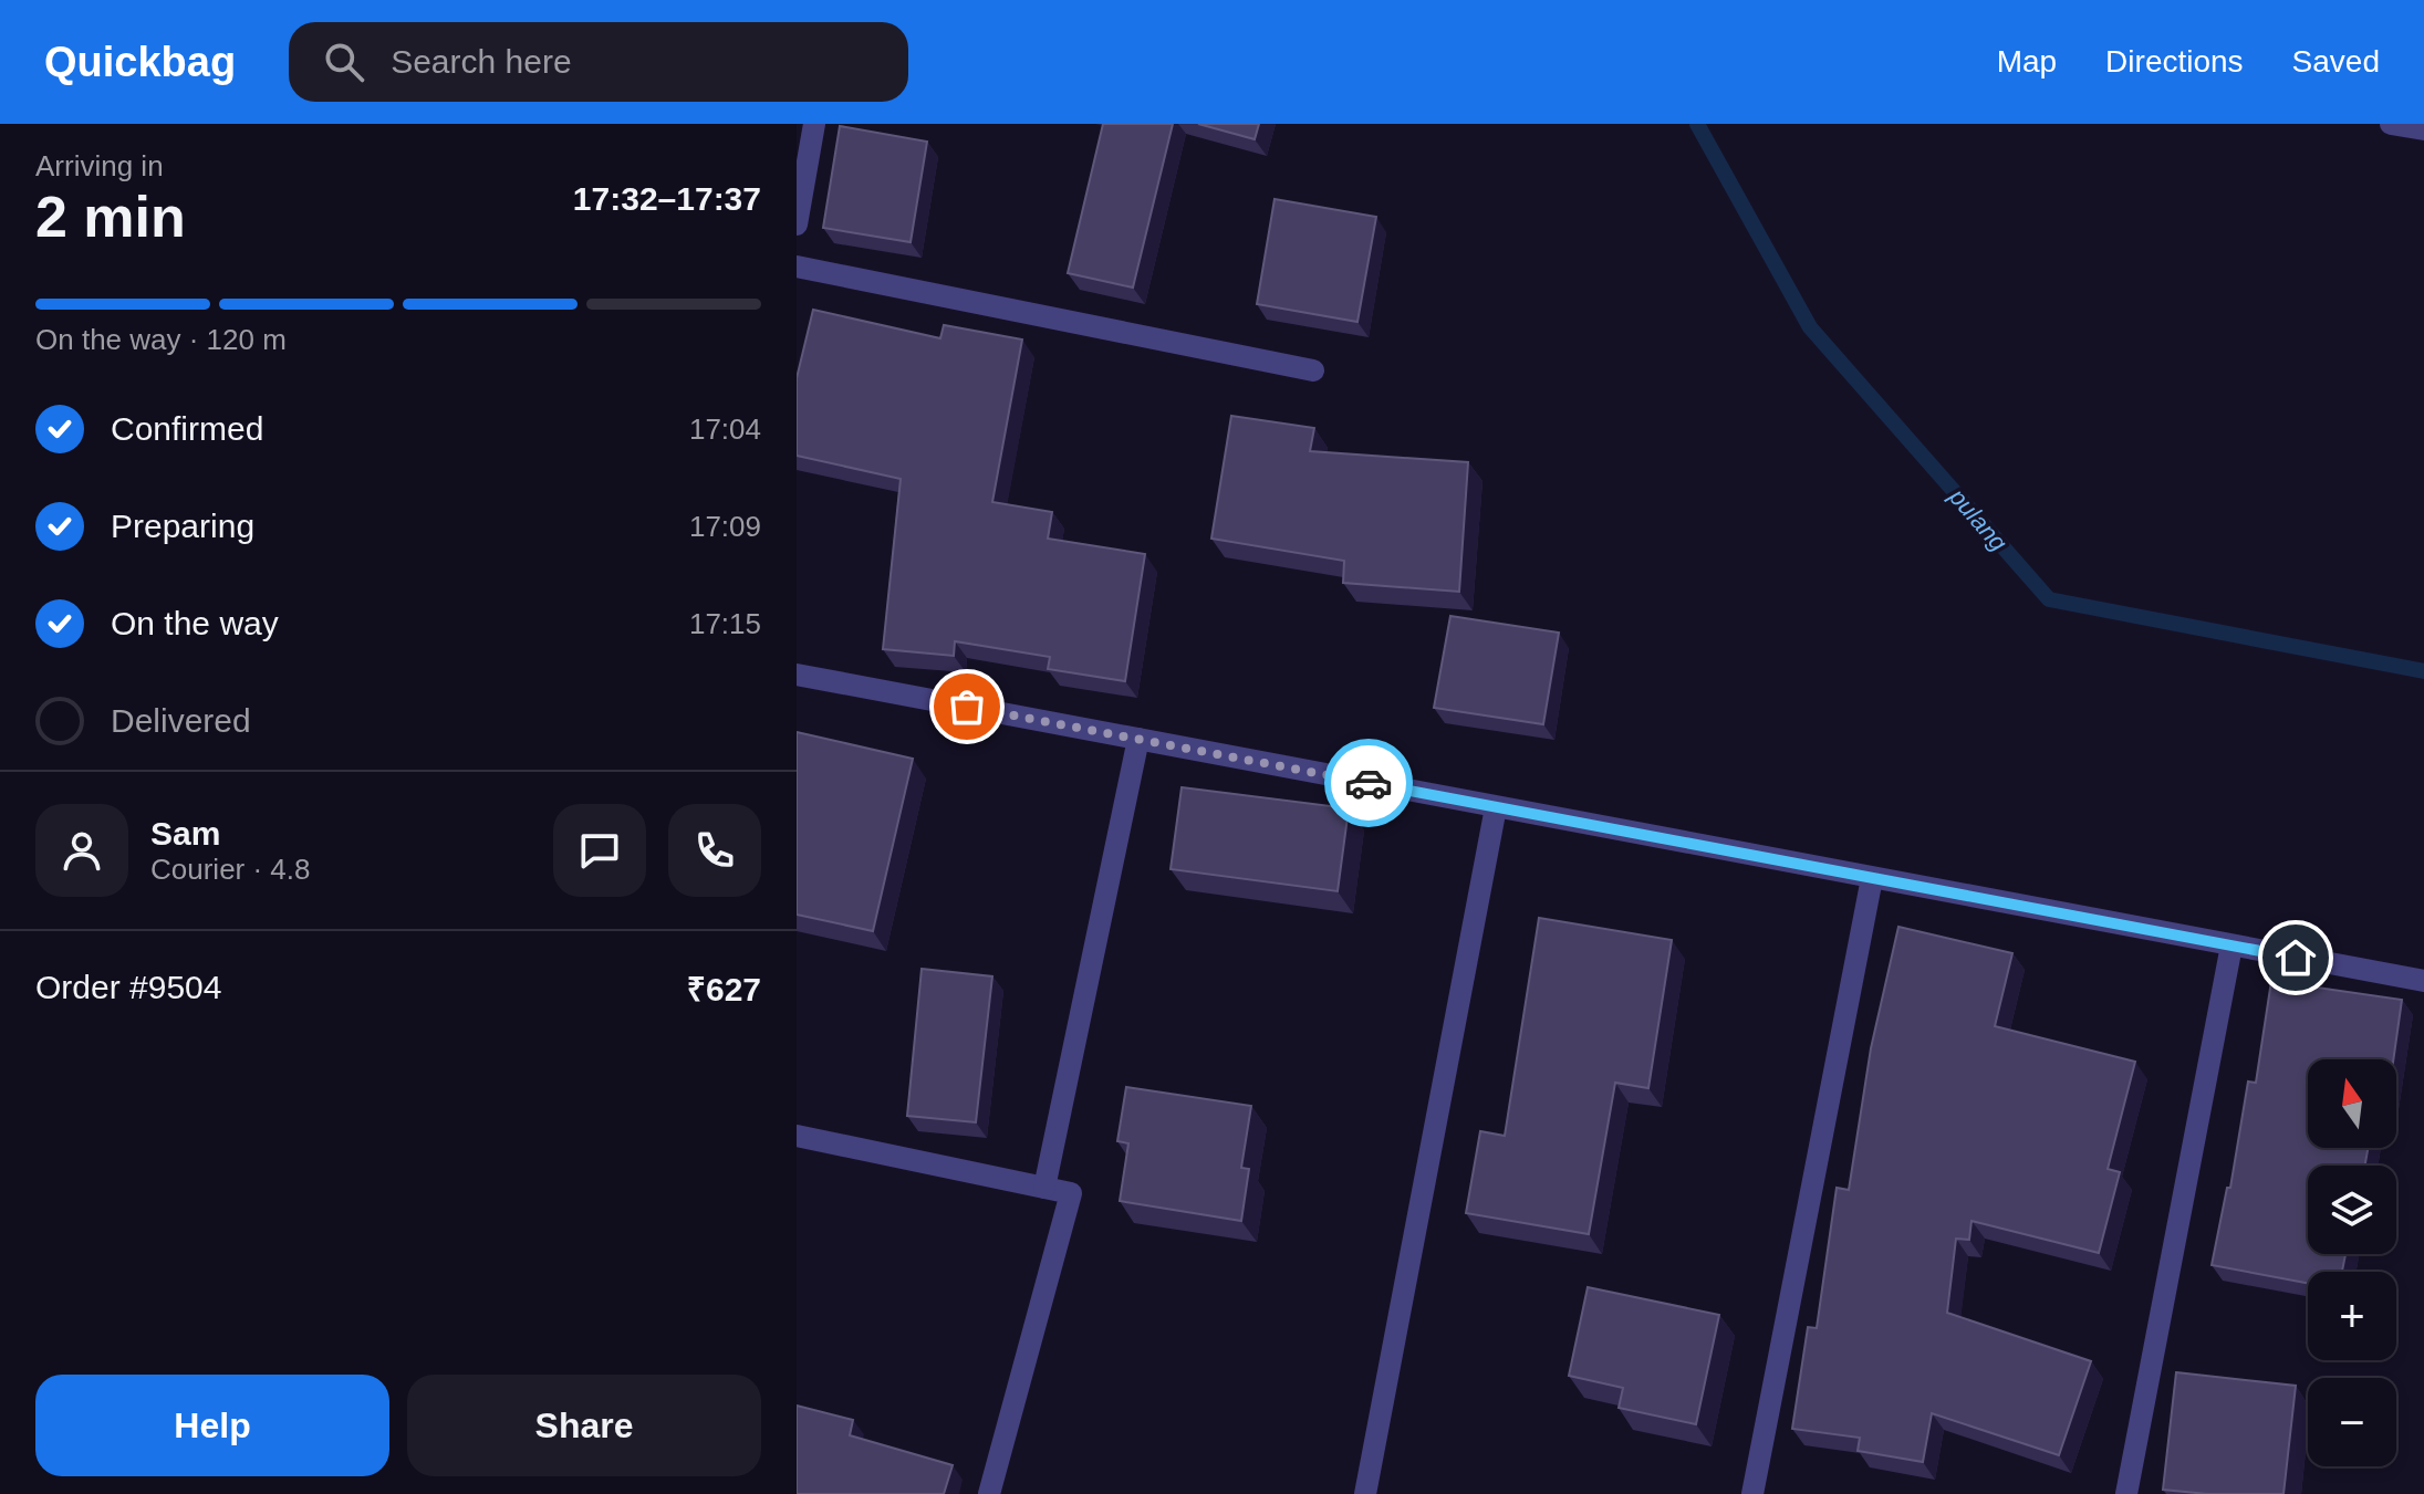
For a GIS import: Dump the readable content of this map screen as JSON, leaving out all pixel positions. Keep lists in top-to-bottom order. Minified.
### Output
{"water":["pulang"],"north":"top","page":{"header":"Quickbag","search":"Search here","nav":["Map","Directions","Saved"],"heading":["2 min","Arriving in","17:32–17:37"],"panel":["Sam","Courier · 4.8","Order #9504","₹627"],"bar":"On the way · 120 m","list":[["Confirmed","17:04"],["Preparing","17:09"],["On the way","17:15"],"Delivered"],"map_buttons":["+","−"],"buttons":["Help","Share"]}}
